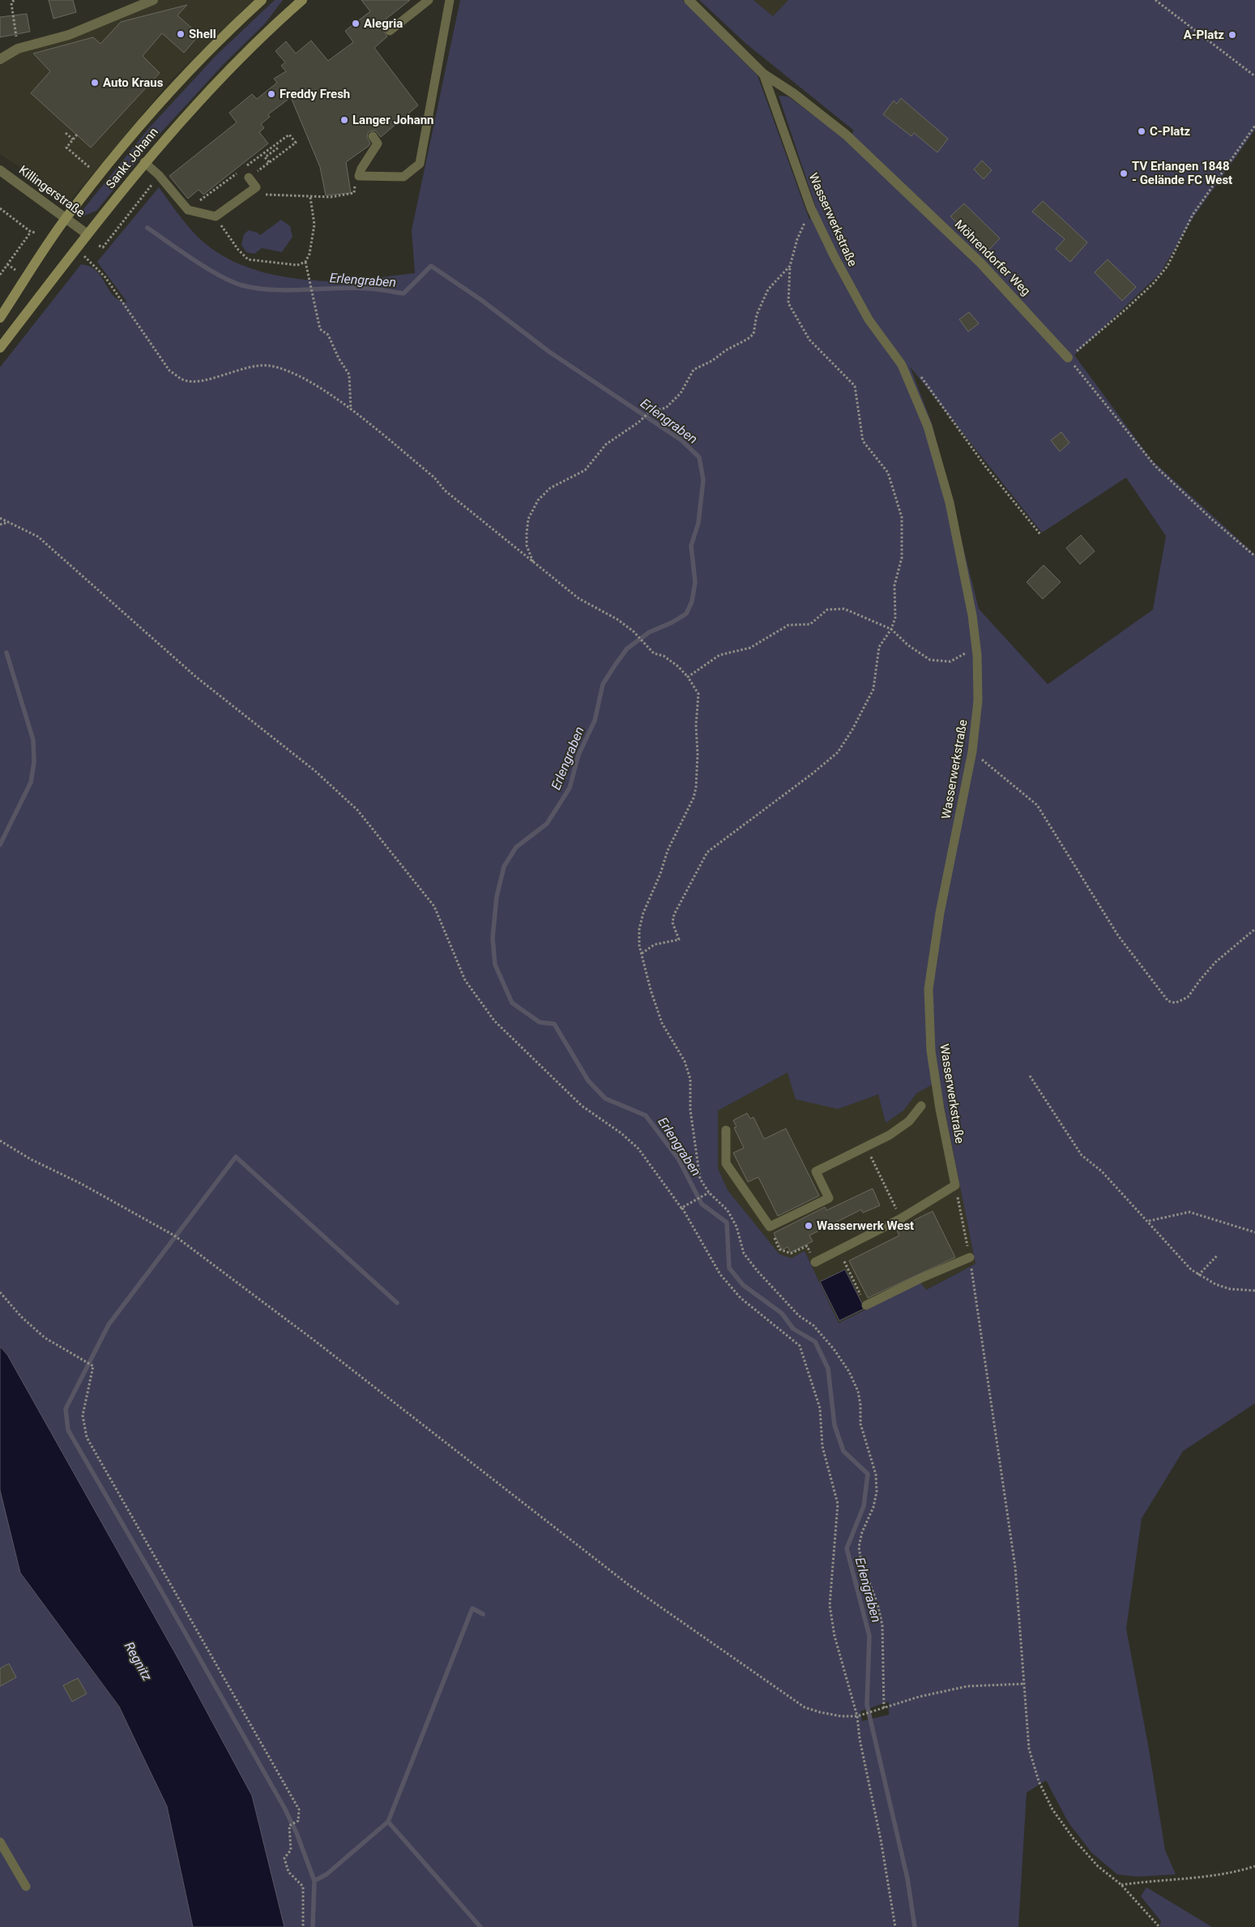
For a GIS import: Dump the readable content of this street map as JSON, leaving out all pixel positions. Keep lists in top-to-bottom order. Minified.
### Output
{"streets":{"main road":["Sankt Johann"],"street":["Killingerstraße","Möhrendorfer Weg"],"lane":["Wasserwerkstraße"]},"crossings":[["Sankt Johann","Killingerstraße"],["Wasserwerkstraße","Möhrendorfer Weg"]],"water":["Erlengraben","Regnitz"],"places":["Alegria","Shell","A-Platz","Auto Kraus","Freddy Fresh","Langer Johann","C-Platz","TV Erlangen 1848 - Gelände FC West","Wasserwerk West"]}
